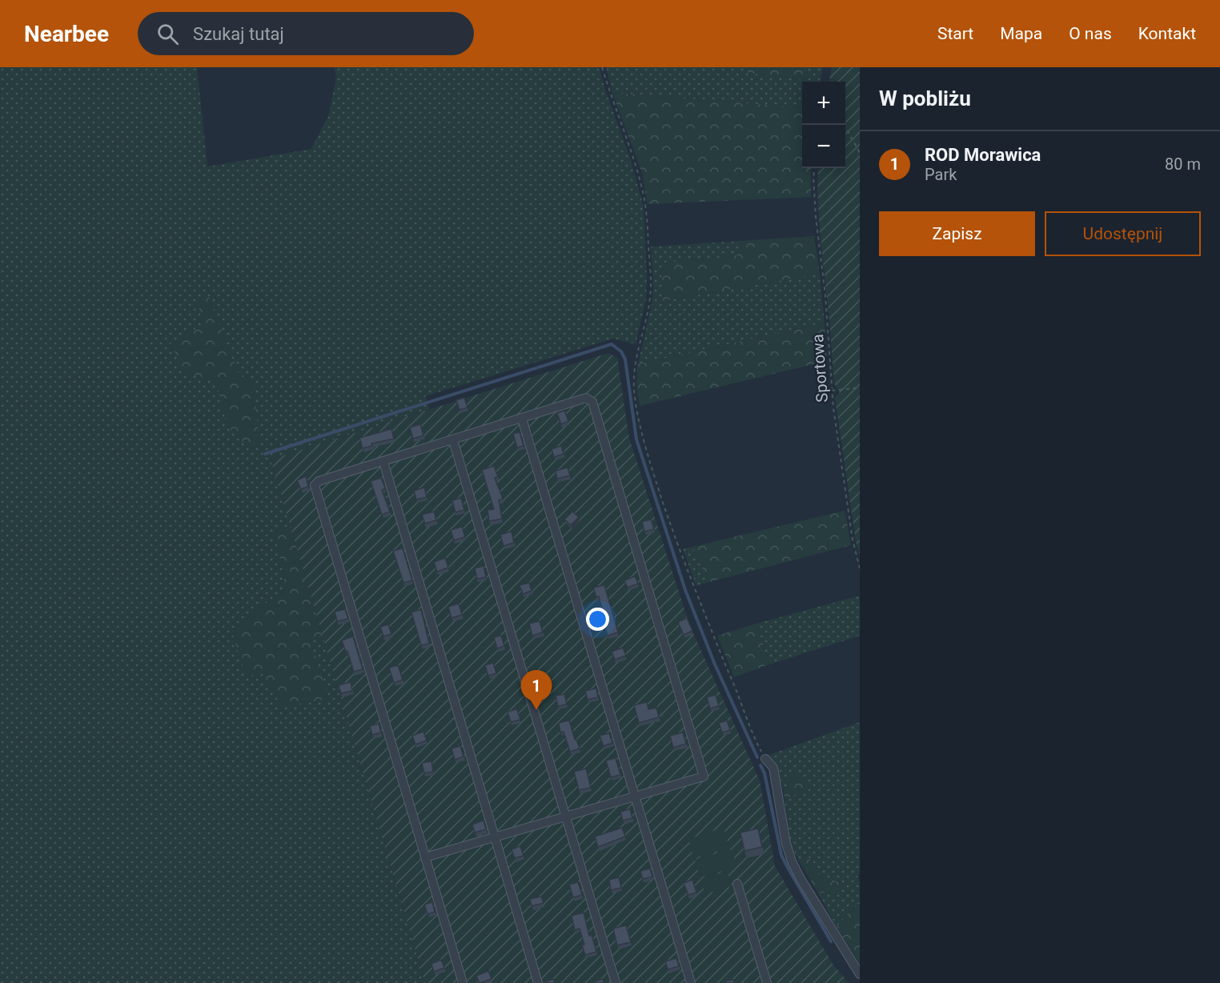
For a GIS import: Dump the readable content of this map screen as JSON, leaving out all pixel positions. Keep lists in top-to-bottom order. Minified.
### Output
{"streets":{"path":["Sportowa"]},"page":{"header":"Nearbee","search":"Szukaj tutaj","nav":["Start","Mapa","O nas","Kontakt"],"heading":"W pobliżu","map_buttons":["+","−"],"list":[{"mark":"1","name":"ROD Morawica","note":"Park","value":"80 m"}],"buttons":["Zapisz","Udostępnij"],"pins":"1"}}
